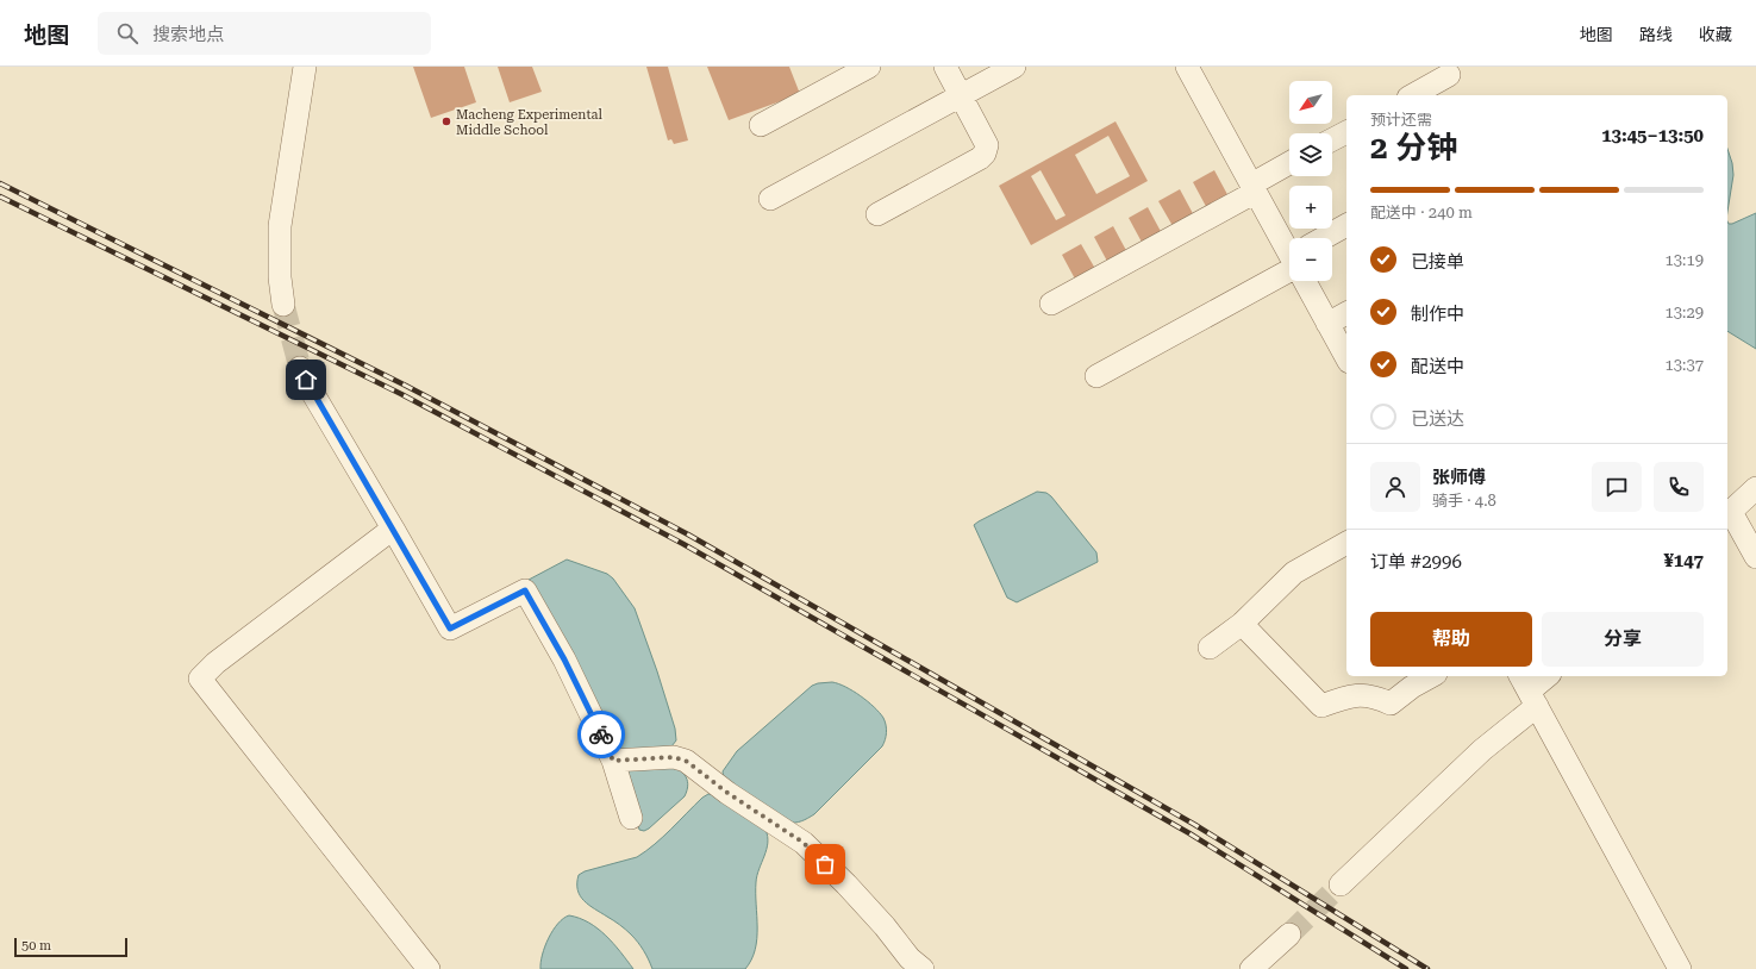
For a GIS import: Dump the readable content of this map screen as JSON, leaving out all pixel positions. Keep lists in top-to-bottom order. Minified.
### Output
{"places":["Macheng Experimental Middle School"],"scale_bar":"50 m","north":"bottom left","page":{"header":"地图","search":"搜索地点","nav":["地图","路线","收藏"],"map_buttons":["+","−"],"heading":["2 分钟","预计还需","13:45–13:50"],"panel":["张师傅","骑手 · 4.8","订单 #2996","¥147"],"bar":"配送中 · 240 m","list":[["已接单","13:19"],["制作中","13:29"],["配送中","13:37"],"已送达"],"buttons":["帮助","分享"],"scale":"50 m"}}
